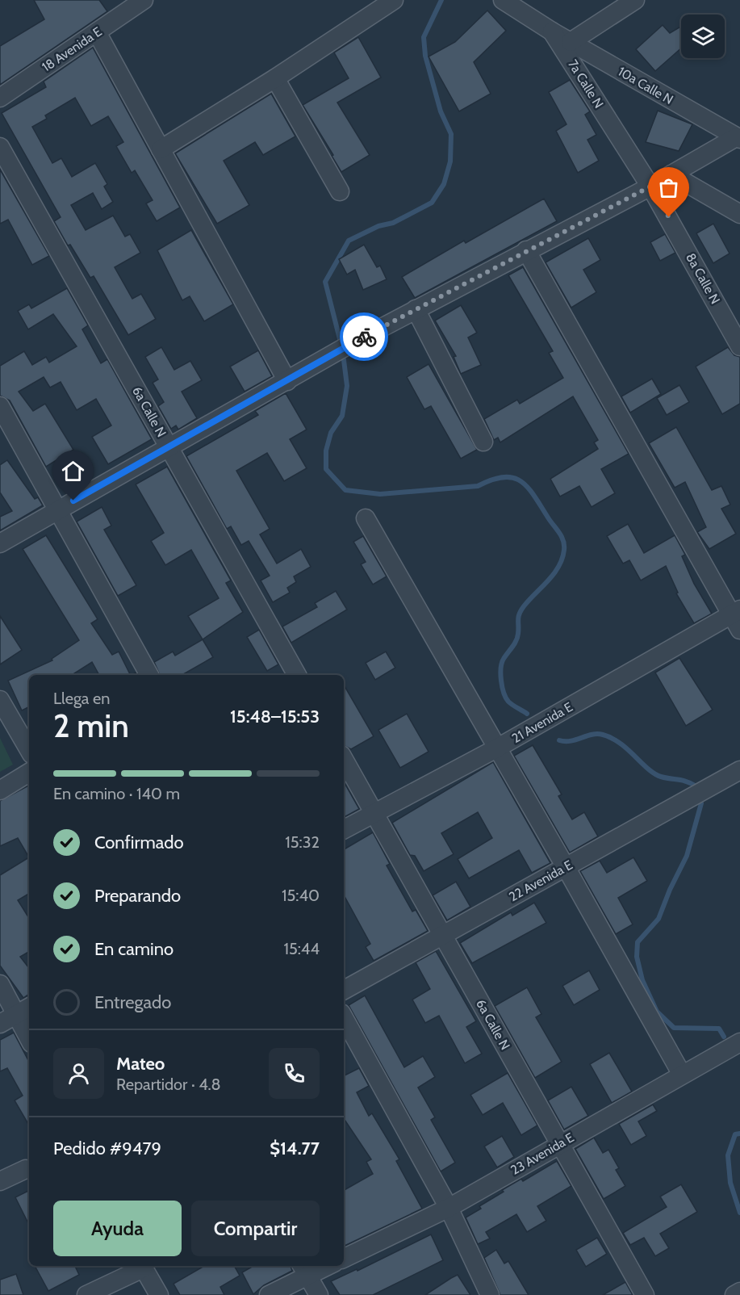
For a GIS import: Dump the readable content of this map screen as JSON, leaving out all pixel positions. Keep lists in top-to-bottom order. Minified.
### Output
{"streets":{"street":["18 Avenida E","7a Calle N","10a Calle N","8a Calle N","6a Calle N","21 Avenida E","22 Avenida E","23 Avenida E"]},"crossings":[["7a Calle N","10a Calle N"],["7a Calle N","8a Calle N"],["6a Calle N","21 Avenida E"],["6a Calle N","22 Avenida E"],["6a Calle N","23 Avenida E"]],"page":{"heading":["2 min","Llega en","15:48–15:53"],"panel":["Mateo","Repartidor · 4.8","Pedido #9479","$14.77"],"bar":"En camino · 140 m","list":[["Confirmado","15:32"],["Preparando","15:40"],["En camino","15:44"],"Entregado"],"buttons":["Ayuda","Compartir"]}}
